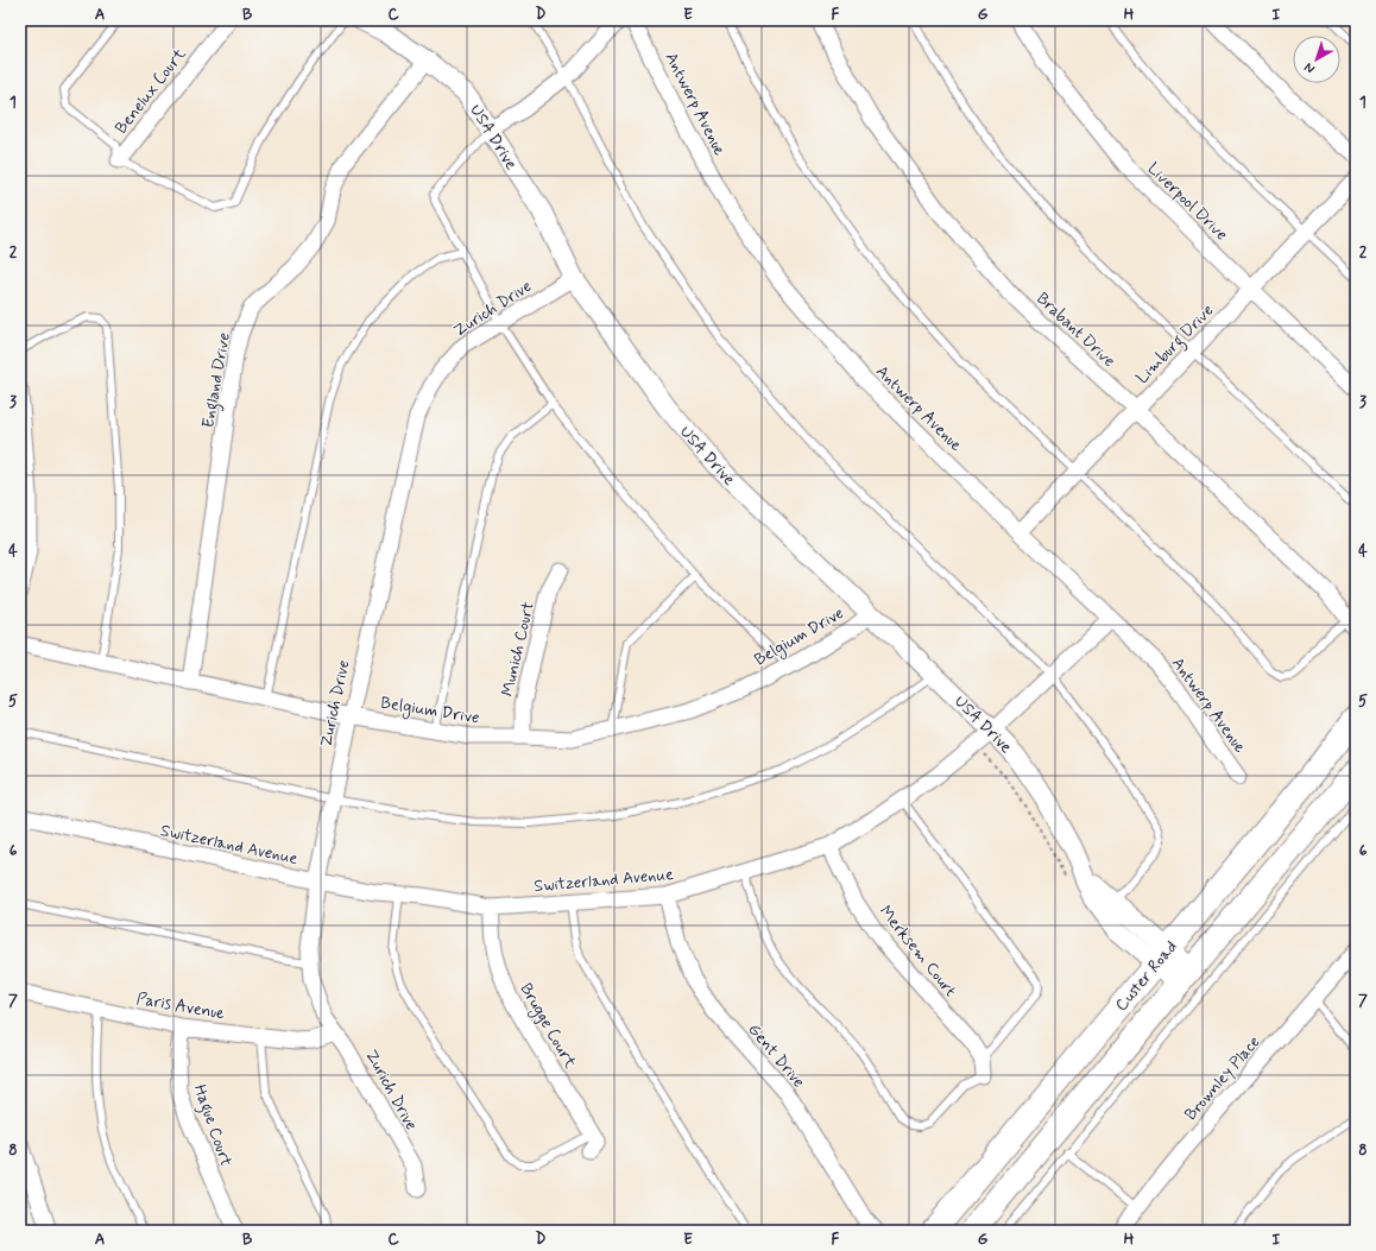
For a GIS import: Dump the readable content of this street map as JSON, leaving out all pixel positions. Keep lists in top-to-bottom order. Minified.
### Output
{"streets":{"main road":["Custer Road"],"street":["Benelux Court","Antwerp Avenue","USA Drive","Liverpool Drive","Zurich Drive","Brabant Drive","Limburg Drive","England Drive","Belgium Drive","Munich Court","Switzerland Avenue","Merksem Court","Paris Avenue","Brugge Court","Gent Drive","Brownley Place","Hague Court"]},"crossings":[["Antwerp Avenue","Limburg Drive"],["Antwerp Avenue","Switzerland Avenue"],["USA Drive","Zurich Drive"],["USA Drive","England Drive"],["USA Drive","Belgium Drive"],["USA Drive","Switzerland Avenue"],["USA Drive","Custer Road"],["Liverpool Drive","Limburg Drive"],["Zurich Drive","Belgium Drive"],["Zurich Drive","Switzerland Avenue"],["Zurich Drive","Paris Avenue"],["Brabant Drive","Limburg Drive"],["England Drive","Belgium Drive"],["Belgium Drive","Munich Court"],["Switzerland Avenue","Merksem Court"],["Switzerland Avenue","Brugge Court"],["Switzerland Avenue","Gent Drive"],["Paris Avenue","Hague Court"]],"north":"bottom left","grid":{"columns":["A","B","C","D","E","F","G","H","I"],"rows":["1","2","3","4","5","6","7","8"]}}
